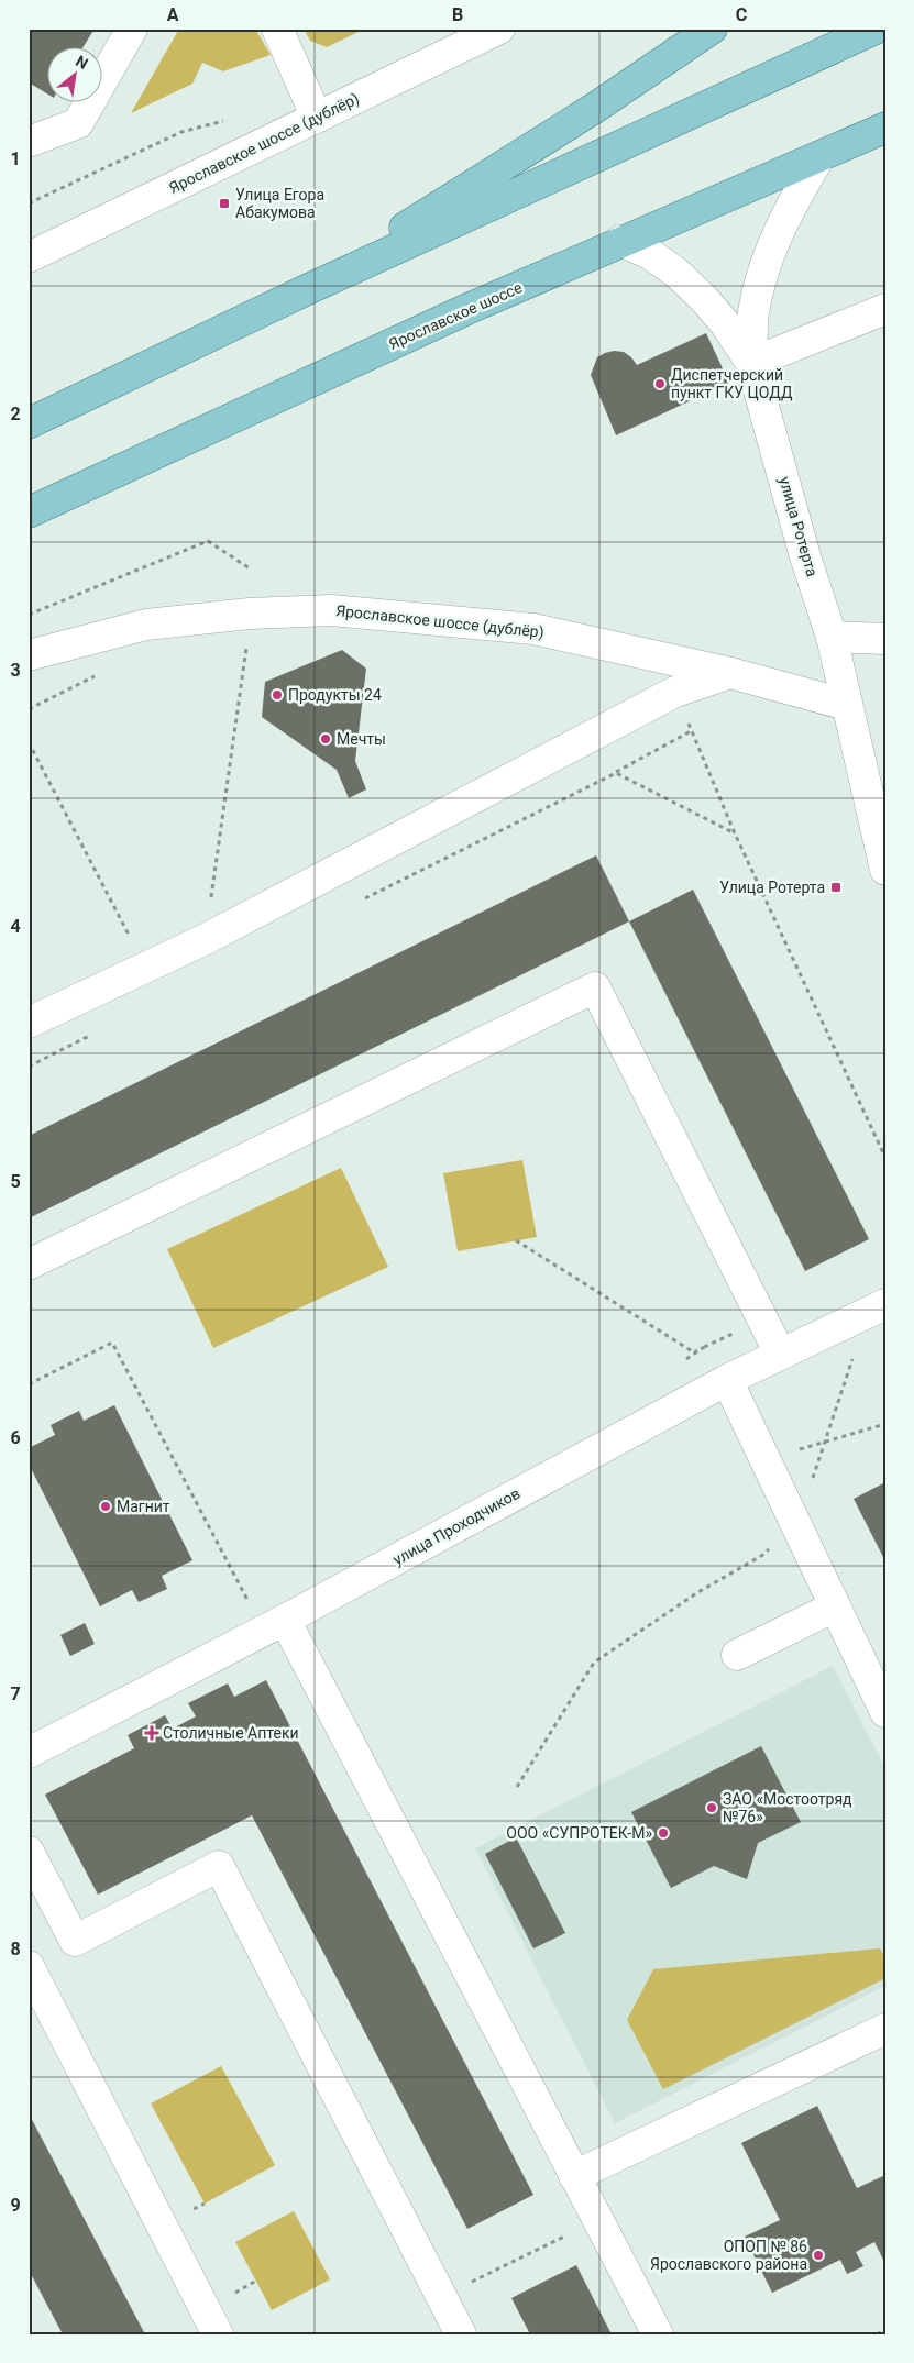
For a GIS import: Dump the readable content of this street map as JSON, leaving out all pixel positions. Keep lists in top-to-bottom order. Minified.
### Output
{"streets":{"main road":["Ярославское шоссе"],"street":["Ярославское шоссе (дублёр)","улица Ротерта","улица Проходчиков"]},"crossings":[["Ярославское шоссе (дублёр)","улица Ротерта"],["Ярославское шоссе","улица Ротерта"]],"places":{"transit":["Улица Егора Абакумова","Улица Ротерта"],"other":["Диспетчерский пункт ГКУ ЦОДД","Продукты 24","Мечты","Магнит","ЗАО «Мостоотряд №76»","ООО «СУПРОТЕК-М»","ОПОП № 86 Ярославского района"],"health":["Столичные Аптеки"]},"north":"top right","grid":{"columns":["A","B","C"],"rows":["1","2","3","4","5","6","7","8","9"]}}
